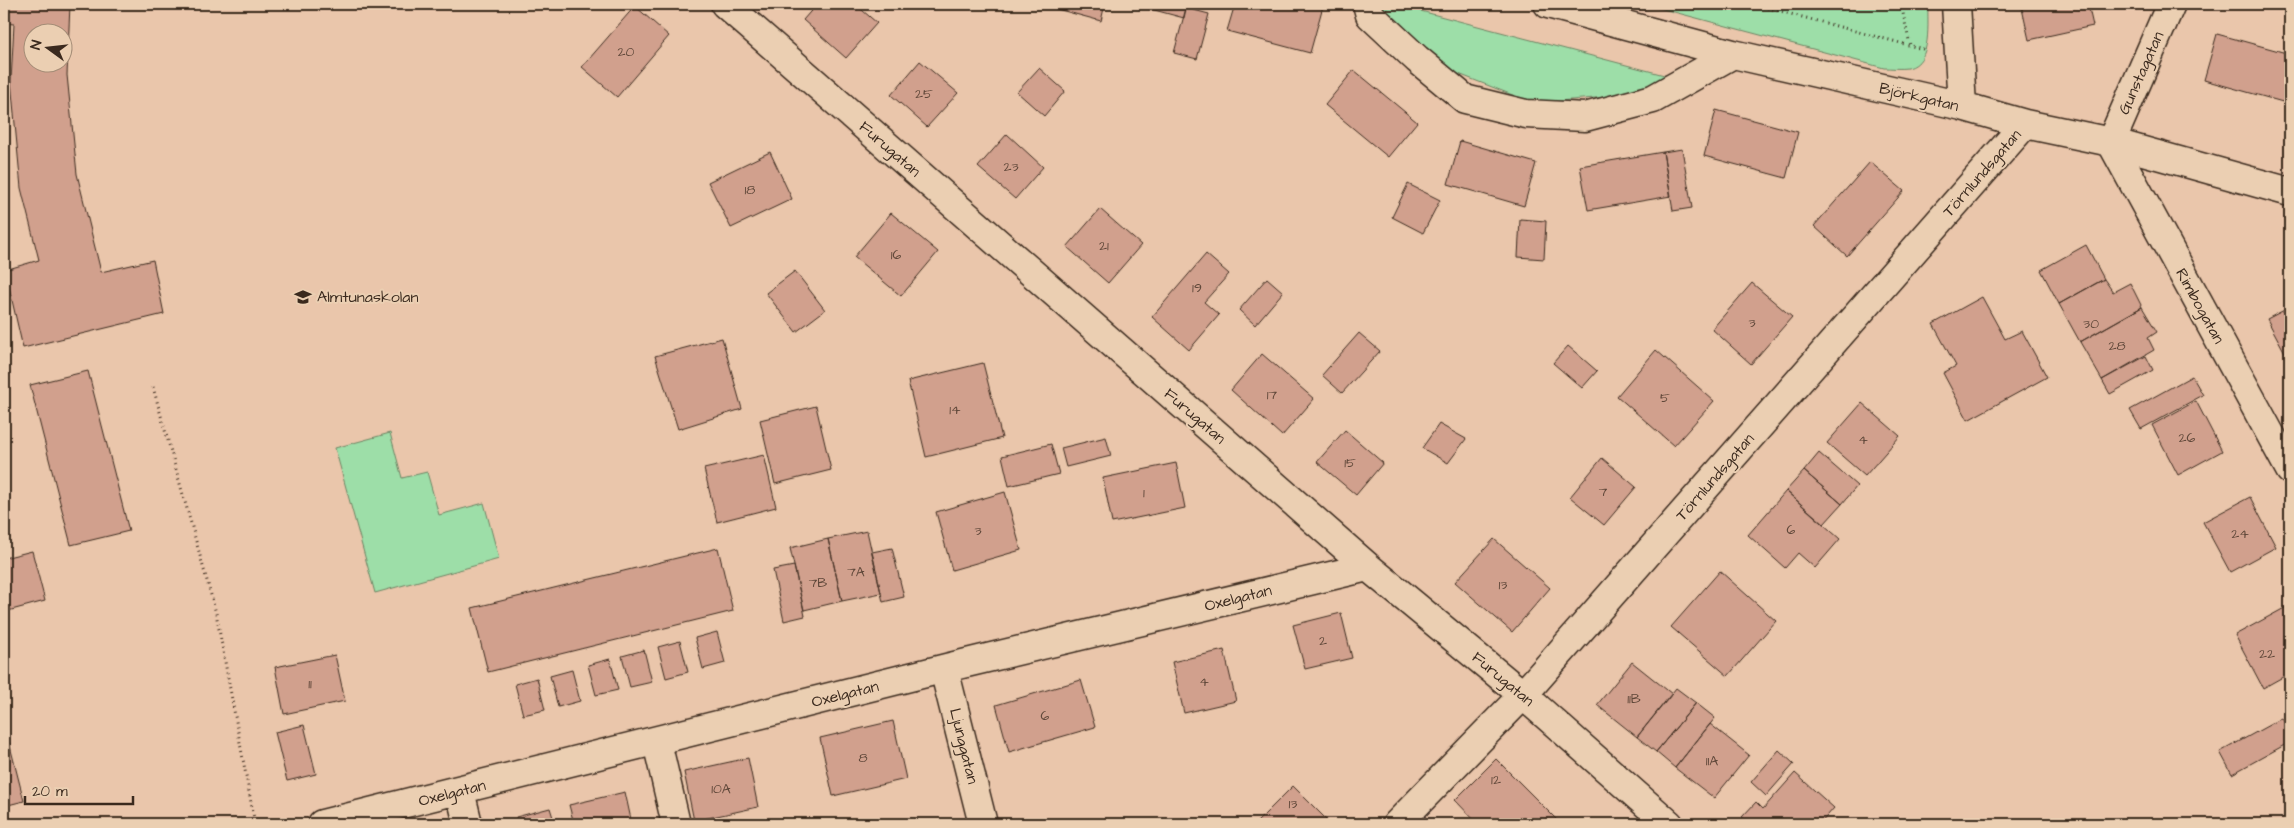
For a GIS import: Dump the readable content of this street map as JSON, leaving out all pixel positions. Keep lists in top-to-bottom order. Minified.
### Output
{"streets":{"street":["Gunstagatan","Björkgatan","Furugatan","Törnlundsgatan","Rimbogatan","Oxelgatan","Ljunggatan"]},"crossings":[["Gunstagatan","Björkgatan"],["Gunstagatan","Rimbogatan"],["Björkgatan","Törnlundsgatan"],["Björkgatan","Rimbogatan"],["Furugatan","Törnlundsgatan"],["Furugatan","Oxelgatan"],["Oxelgatan","Ljunggatan"]],"places":{"school or university":["Almtunaskolan"]},"house_numbers":["20","25","23","18","21","16","19","3","30","28","17","5","14","26","4","15","7","1","6","3","24","7A","7B","13","2","22","4","11","11B","6","8","11A","12","10A","13"],"scale_bar":"20 m","north":"left"}
